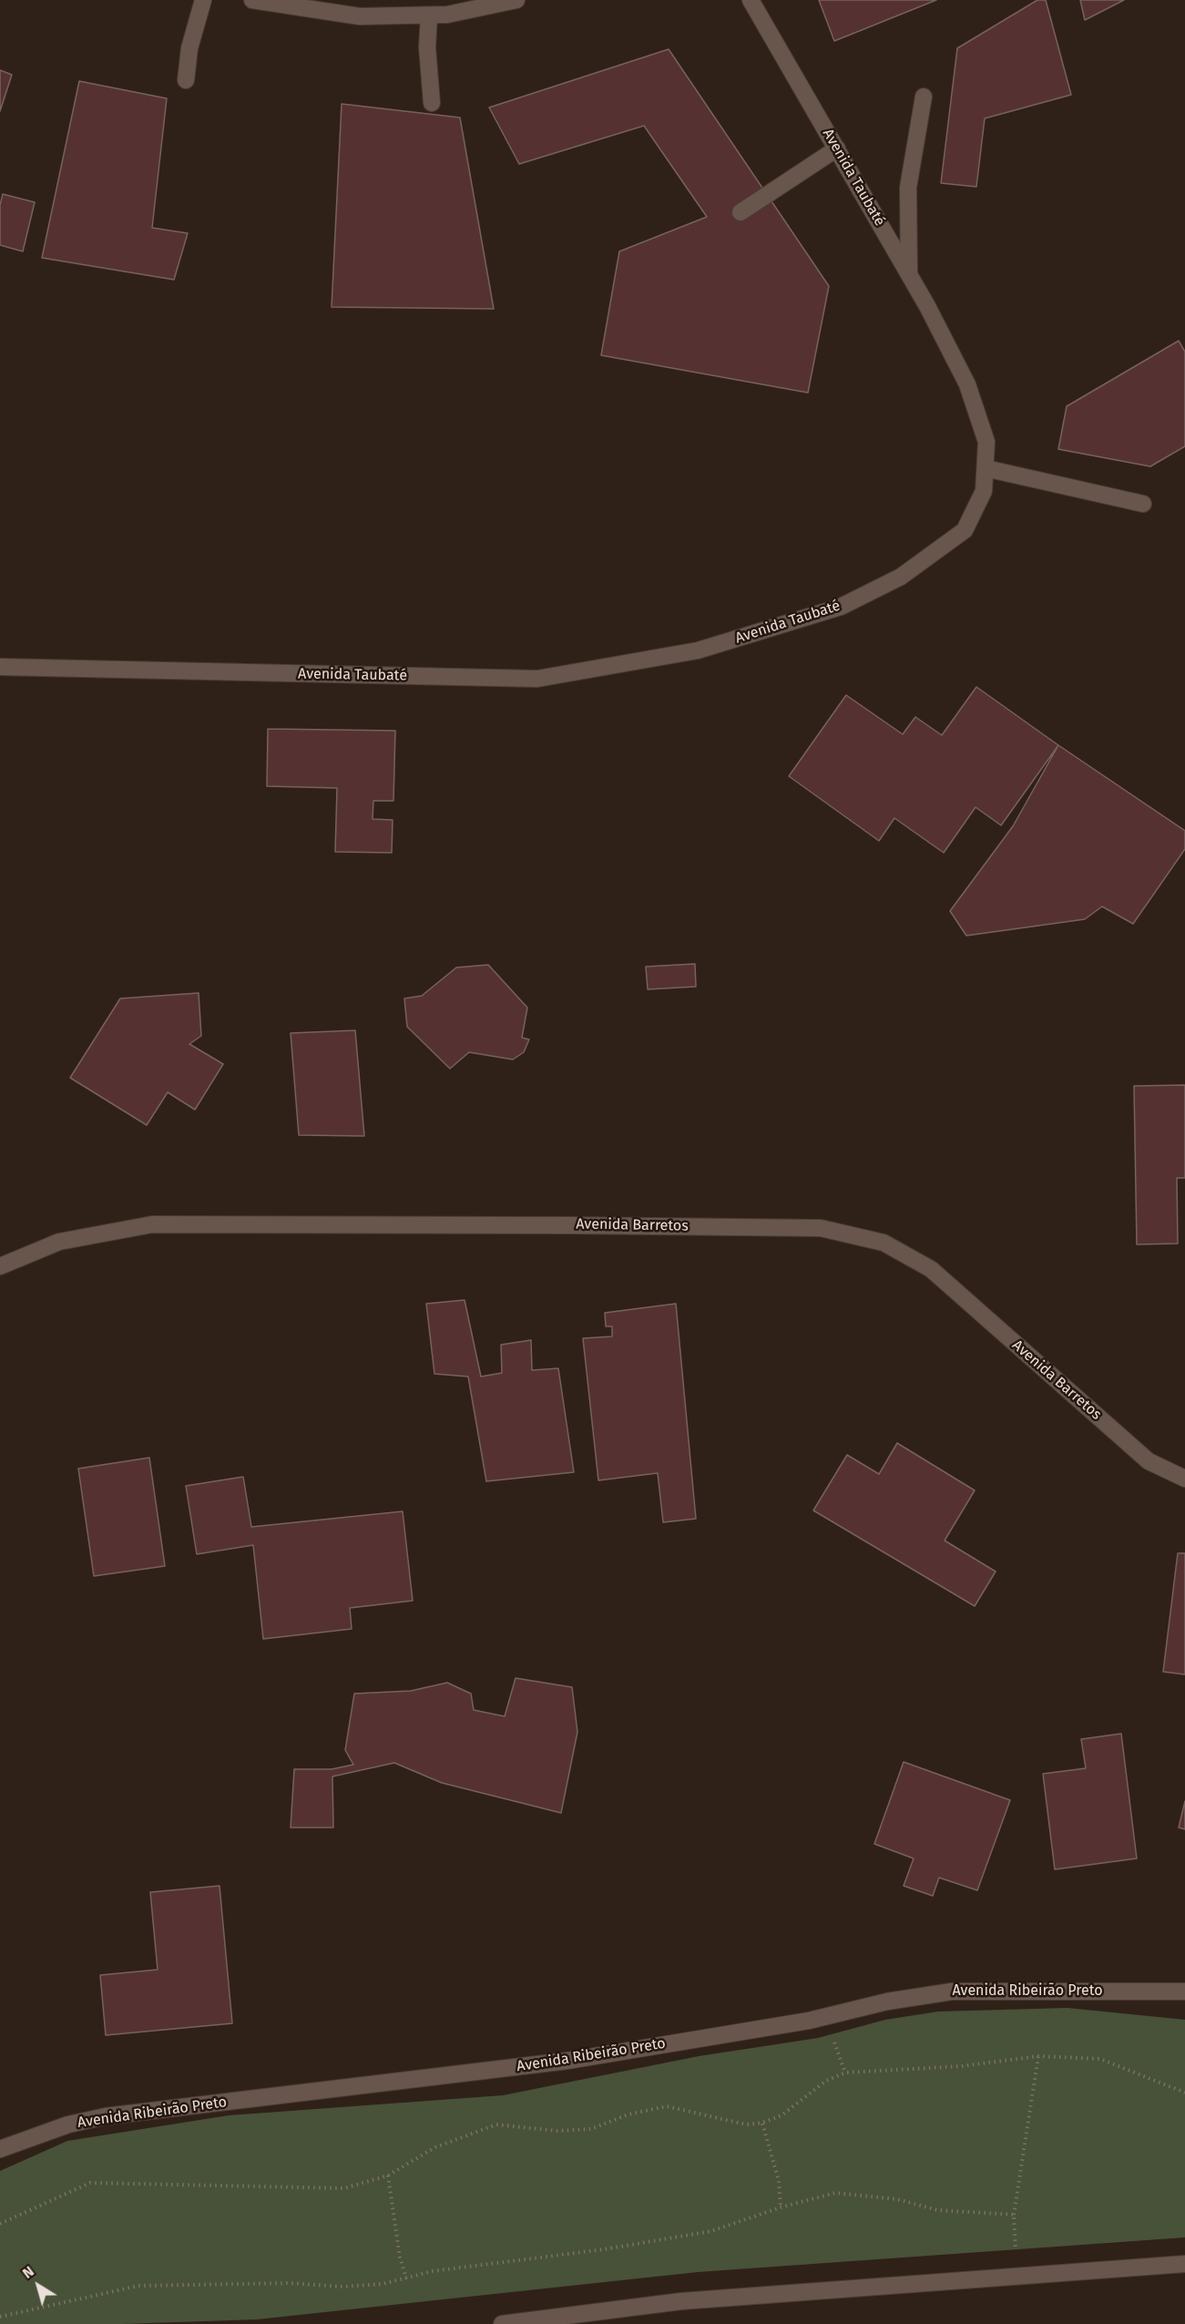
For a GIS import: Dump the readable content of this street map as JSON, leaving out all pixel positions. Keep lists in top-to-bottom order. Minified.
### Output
{"streets":{"street":["Avenida Taubaté","Avenida Barretos","Avenida Ribeirão Preto"]},"north":"top left"}
